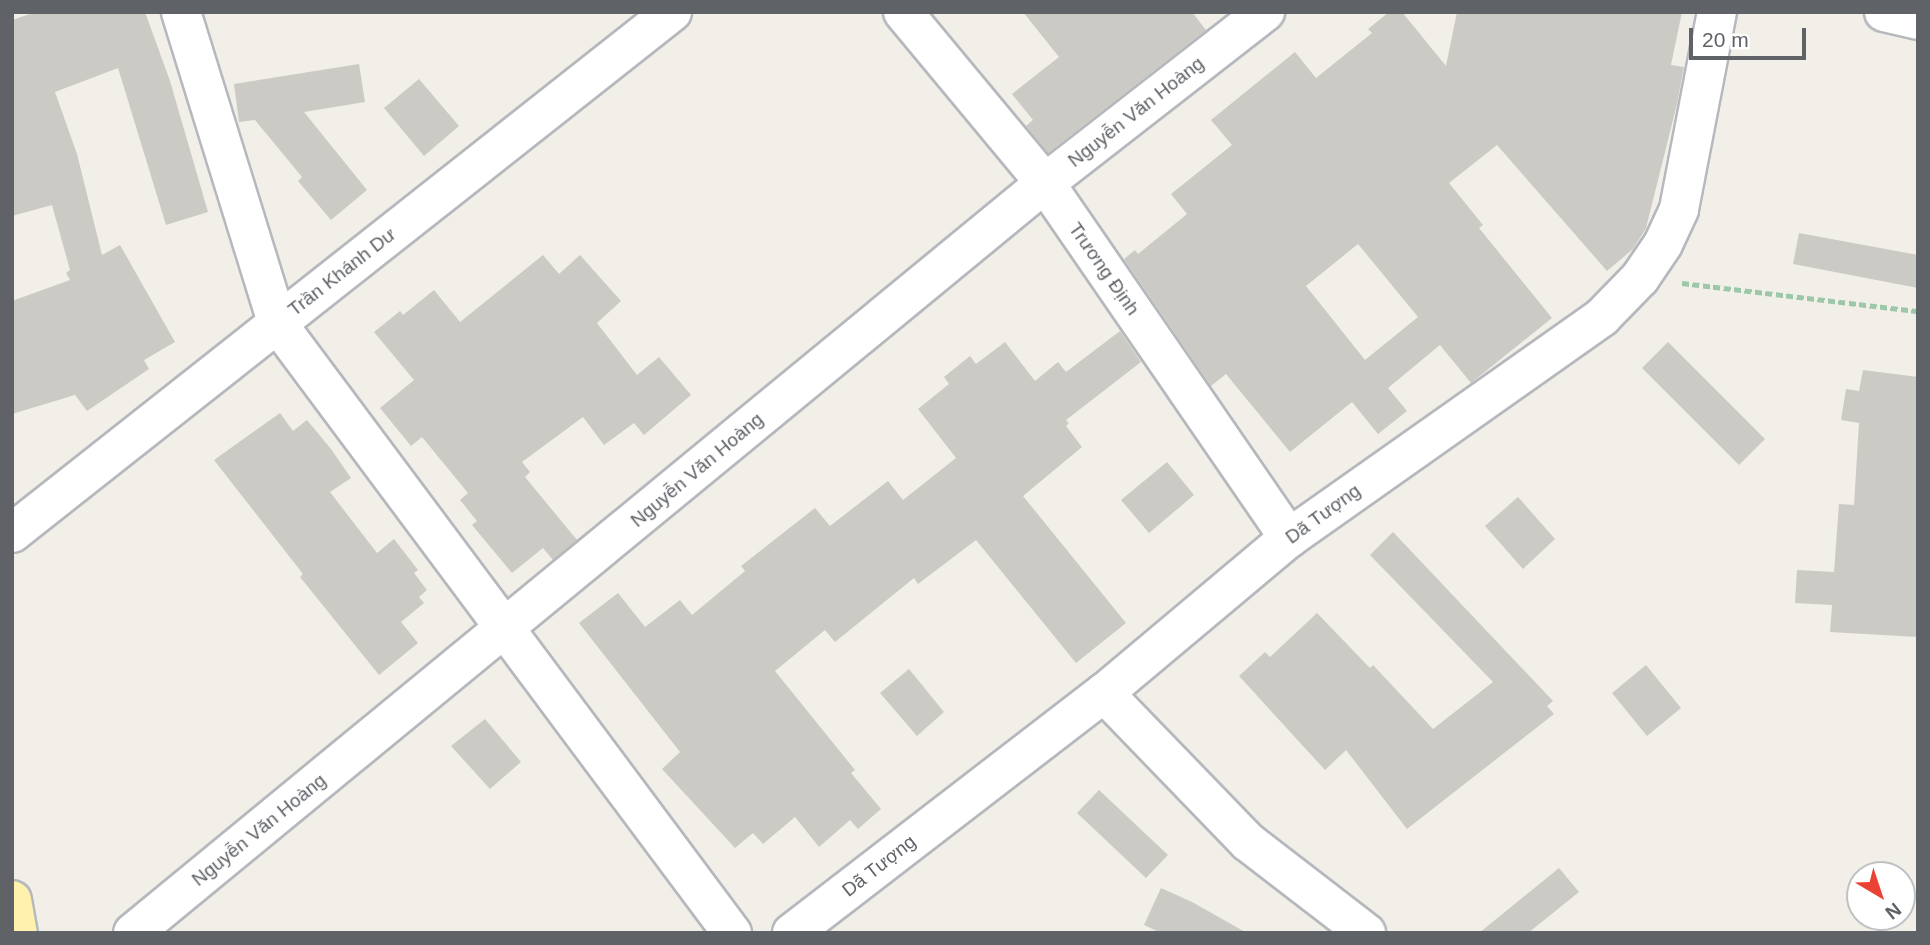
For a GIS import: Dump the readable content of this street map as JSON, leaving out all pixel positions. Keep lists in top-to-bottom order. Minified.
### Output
{"streets":{"street":["Nguyễn Văn Hoàng","Trương Định","Trần Khánh Dư","Dã Tượng"]},"crossings":[["Nguyễn Văn Hoàng","Trương Định"],["Trương Định","Dã Tượng"]],"scale_bar":"20 m","north":"bottom right"}
